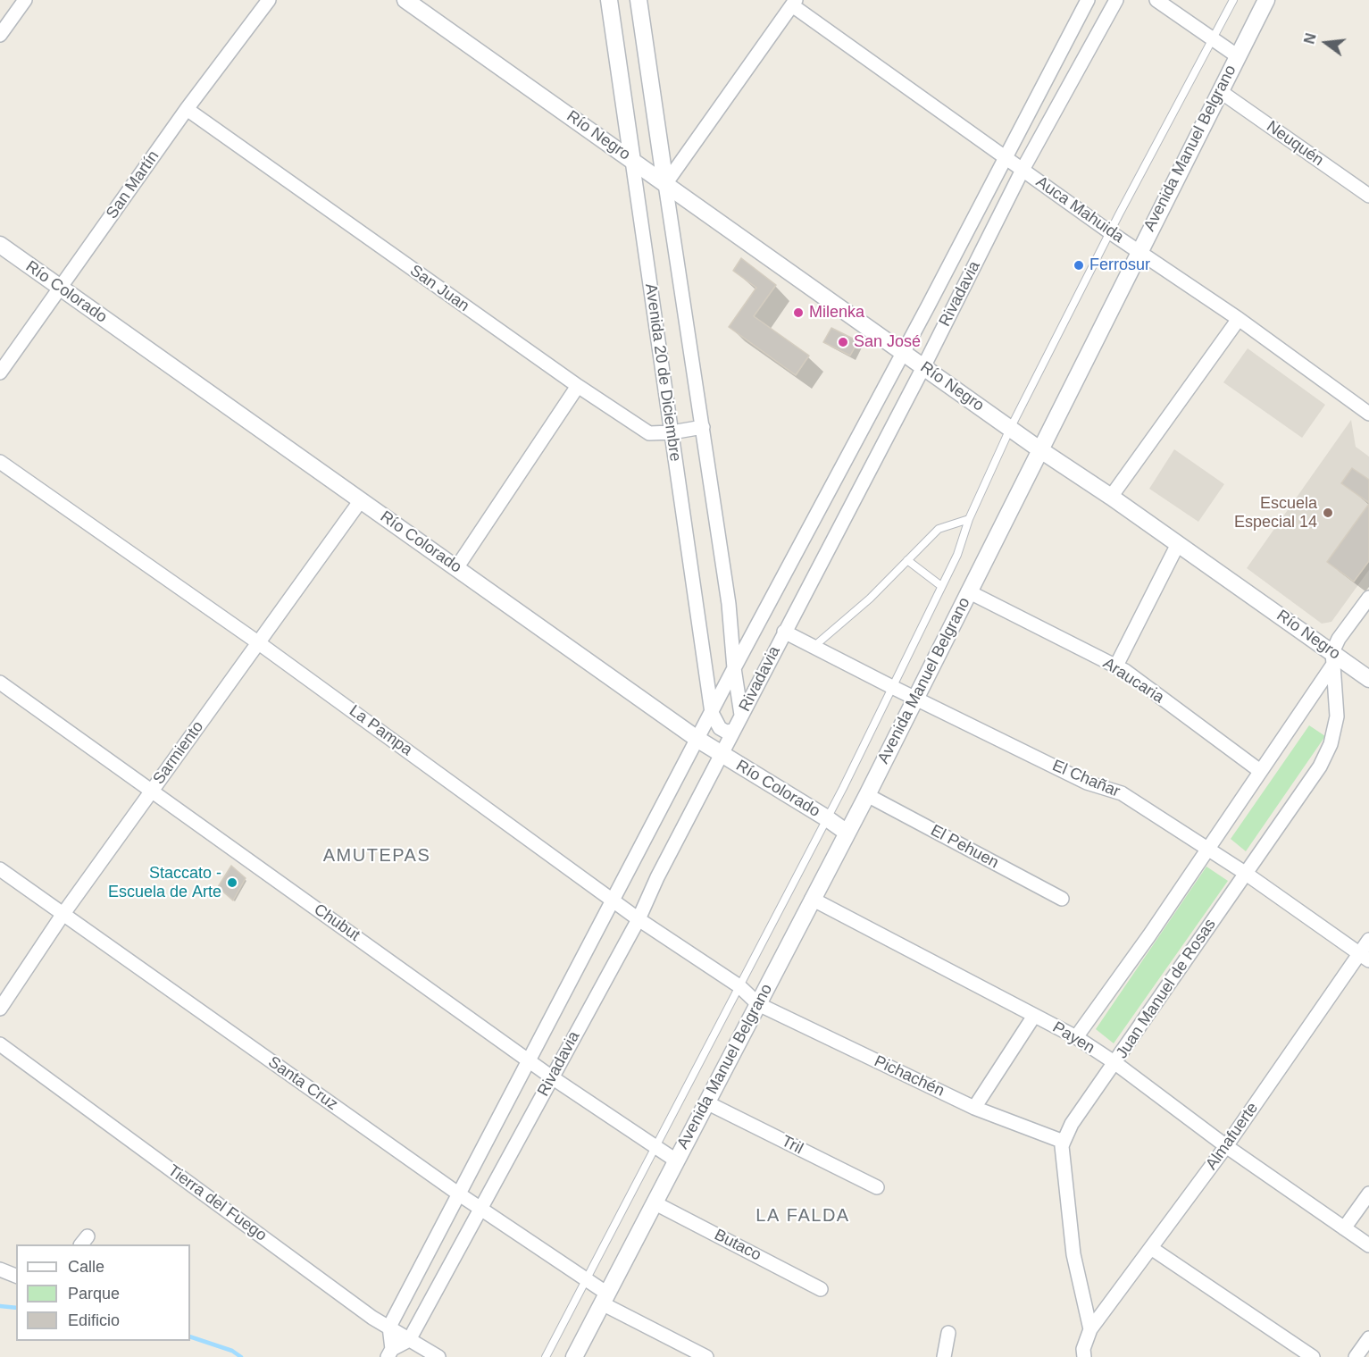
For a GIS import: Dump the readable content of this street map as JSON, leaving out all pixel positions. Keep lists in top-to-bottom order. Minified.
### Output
{"streets":{"street":["Río Negro","Neuquén","Avenida Manuel Belgrano","San Martín","Auca Mahuida","San Juan","Río Colorado","Rivadavia","Avenida 20 de Diciembre","Araucaria","La Pampa","Sarmiento","El Chañar","El Pehuen","Chubut","Juan Manuel de Rosas","Payen","Pichachén","Santa Cruz","Almafuerte","Tril","Tierra del Fuego","Butaco"]},"crossings":[["Río Negro","Avenida Manuel Belgrano"],["Río Negro","Rivadavia"],["Río Negro","Avenida 20 de Diciembre"],["Río Negro","Juan Manuel de Rosas"],["Neuquén","Avenida Manuel Belgrano"],["Avenida Manuel Belgrano","Auca Mahuida"],["Avenida Manuel Belgrano","Río Colorado"],["Avenida Manuel Belgrano","Araucaria"],["Avenida Manuel Belgrano","La Pampa"],["Avenida Manuel Belgrano","El Chañar"],["Avenida Manuel Belgrano","El Pehuen"],["Avenida Manuel Belgrano","Chubut"],["Avenida Manuel Belgrano","Payen"],["Avenida Manuel Belgrano","Pichachén"],["Avenida Manuel Belgrano","Santa Cruz"],["Avenida Manuel Belgrano","Tril"],["Avenida Manuel Belgrano","Butaco"],["San Martín","San Juan"],["San Martín","Río Colorado"],["Auca Mahuida","Rivadavia"],["San Juan","Avenida 20 de Diciembre"],["Río Colorado","Rivadavia"],["Río Colorado","Sarmiento"],["Rivadavia","Avenida 20 de Diciembre"],["Rivadavia","La Pampa"],["Rivadavia","El Chañar"],["Rivadavia","Chubut"],["Rivadavia","Santa Cruz"],["Rivadavia","Tierra del Fuego"],["La Pampa","Sarmiento"],["La Pampa","Pichachén"],["Sarmiento","Chubut"],["Sarmiento","Santa Cruz"],["El Chañar","Juan Manuel de Rosas"],["El Chañar","Almafuerte"],["Juan Manuel de Rosas","Payen"],["Juan Manuel de Rosas","Pichachén"],["Juan Manuel de Rosas","Almafuerte"],["Payen","Almafuerte"]],"districts":["AMUTEPAS","LA FALDA"],"places":["Ferrosur","Milenka","San José","Escuela Especial 14","Staccato - Escuela de Arte"],"legend":["Calle","Parque","Edificio"],"north":"left"}
